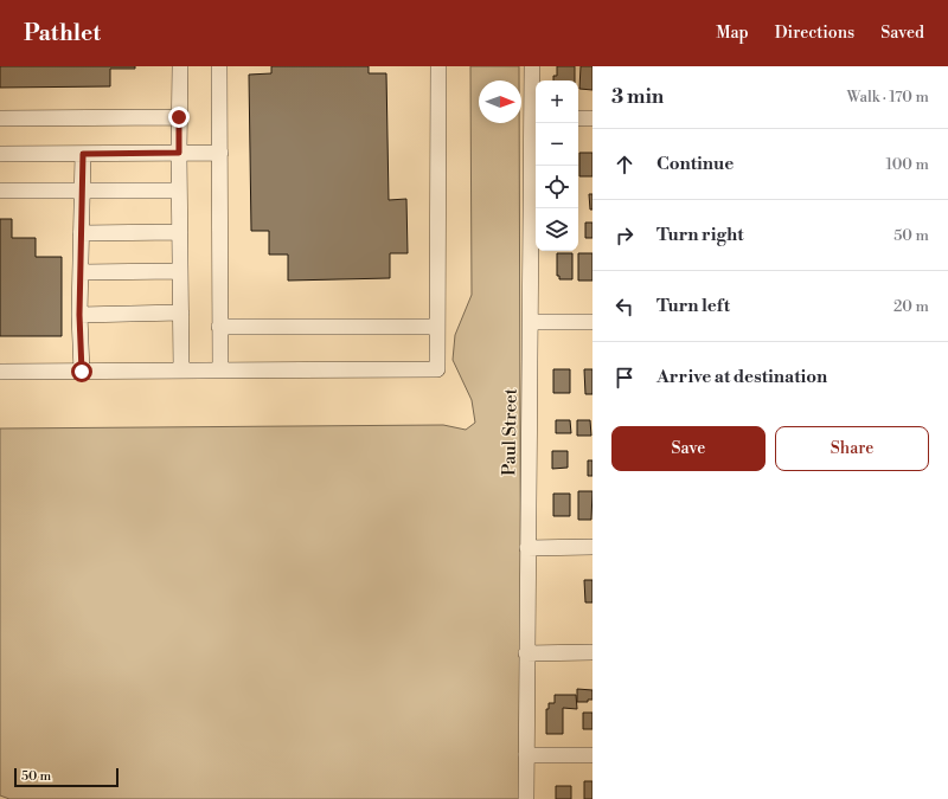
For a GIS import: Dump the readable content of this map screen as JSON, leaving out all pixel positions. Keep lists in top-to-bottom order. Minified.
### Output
{"streets":{"street":["Paul Street"]},"scale_bar":"50 m","north":"right","page":{"header":"Pathlet","nav":["Map","Directions","Saved"],"heading":["3 min","Walk · 170 m"],"map_buttons":["+","−"],"list":[["Continue","100 m"],["Turn right","50 m"],["Turn left","20 m"],"Arrive at destination"],"buttons":["Save","Share"],"scale":"50 m"}}
